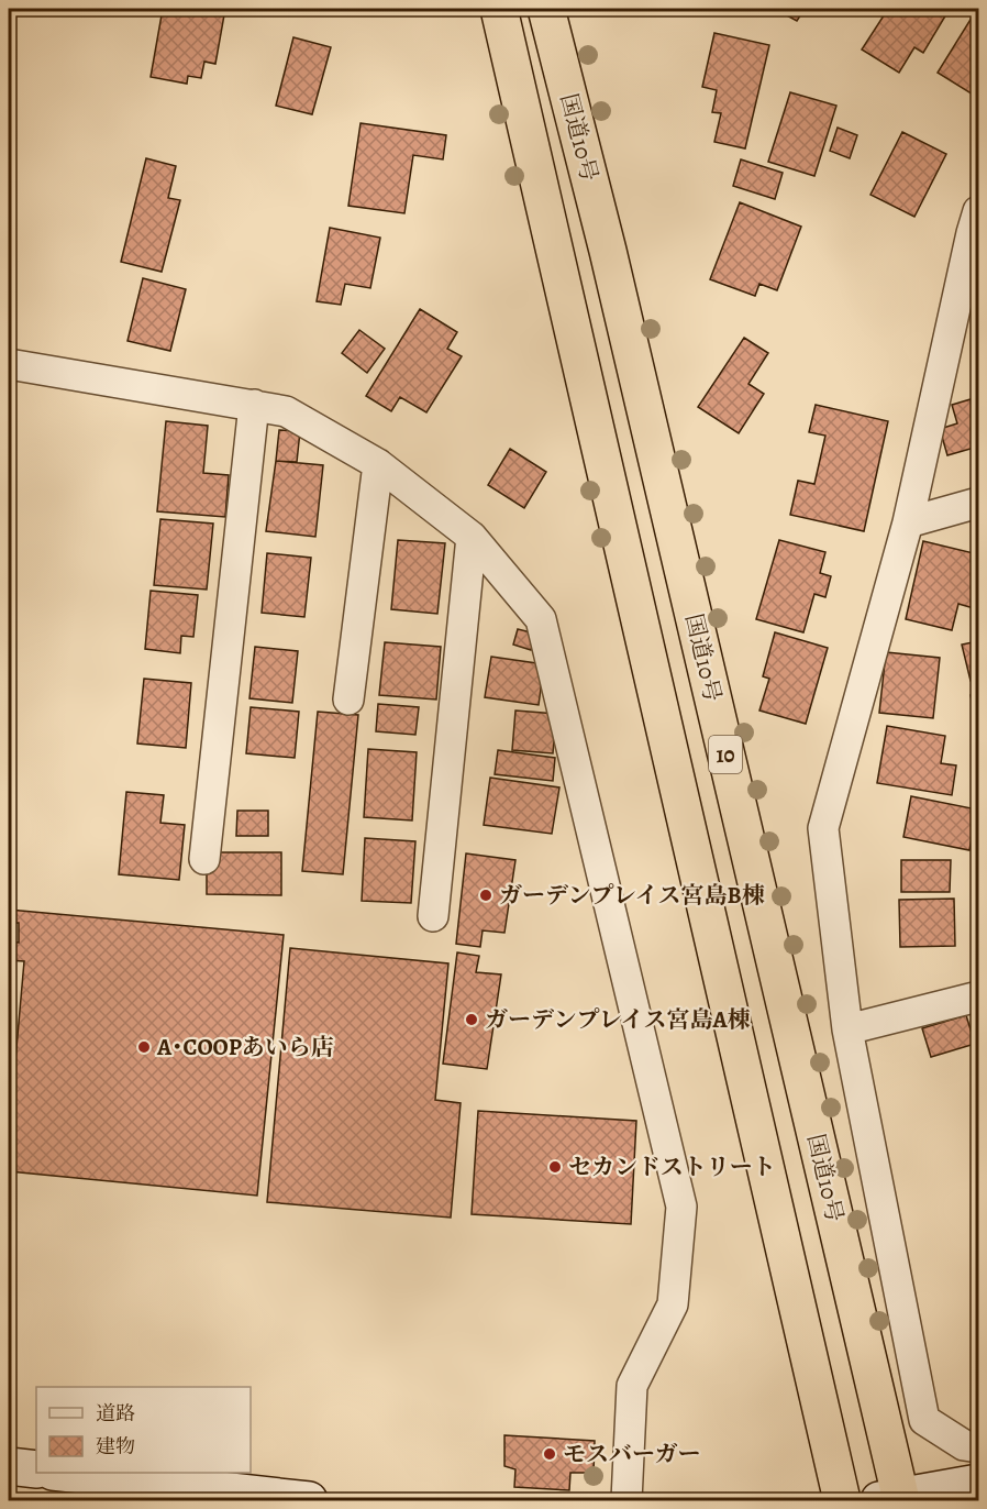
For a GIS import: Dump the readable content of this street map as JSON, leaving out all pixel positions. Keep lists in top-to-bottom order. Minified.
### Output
{"streets":{"highway":["国道10号","10"]},"places":["ガーデンプレイス宮島B棟","ガーデンプレイス宮島A棟","A･COOPあいら店","セカンドストリート","モスバーガー"],"legend":["道路","建物"]}
